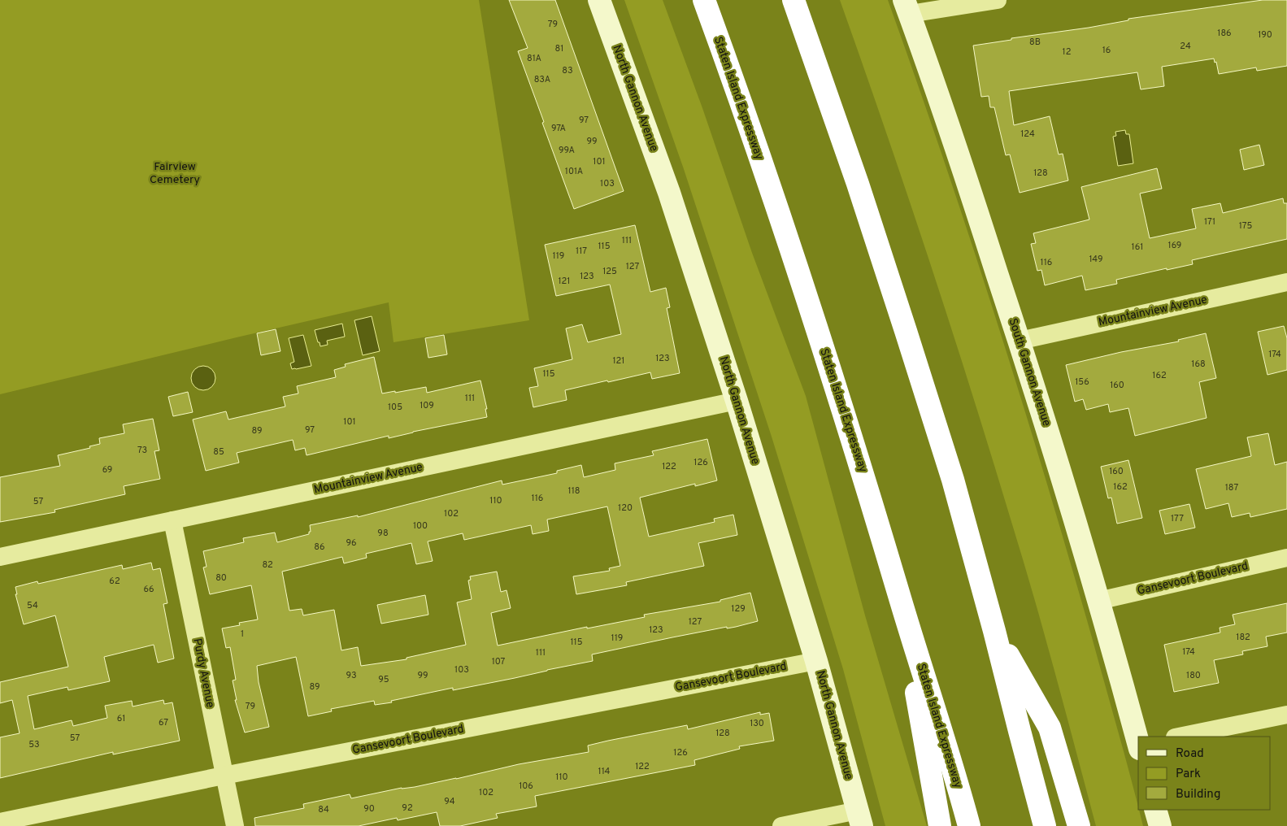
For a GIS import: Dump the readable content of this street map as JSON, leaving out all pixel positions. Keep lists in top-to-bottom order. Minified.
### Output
{"streets":{"highway":["Staten Island Expressway"],"main road":["North Gannon Avenue","South Gannon Avenue"],"street":["Mountainview Avenue","Gansevoort Boulevard","Purdy Avenue"]},"crossings":[["North Gannon Avenue","Mountainview Avenue"],["North Gannon Avenue","Gansevoort Boulevard"],["Mountainview Avenue","South Gannon Avenue"],["Mountainview Avenue","Purdy Avenue"],["South Gannon Avenue","Gansevoort Boulevard"],["Gansevoort Boulevard","Purdy Avenue"]],"parks":["Fairview Cemetery"],"house_numbers":["79","186","190","8B","24","81","16","12","81A","83","83A","97","97A","124","99","99A","101","101A","128","103","171","175","111","169","115","161","117","119","149","116","127","125","123","121","174","123","121","168","115","162","156","160","111","109","105","101","97","89","73","85","126","122","69","160","162","187","118","116","110","57","120","102","177","100","98","96","86","82","80","62","66","54","129","127","123","1","182","119","115","174","111","107","103","93","99","180","95","89","79","61","67","130","128","57","53","126","122","114","110","106","102","94","92","90","84"],"legend":["Road","Park","Building"]}
